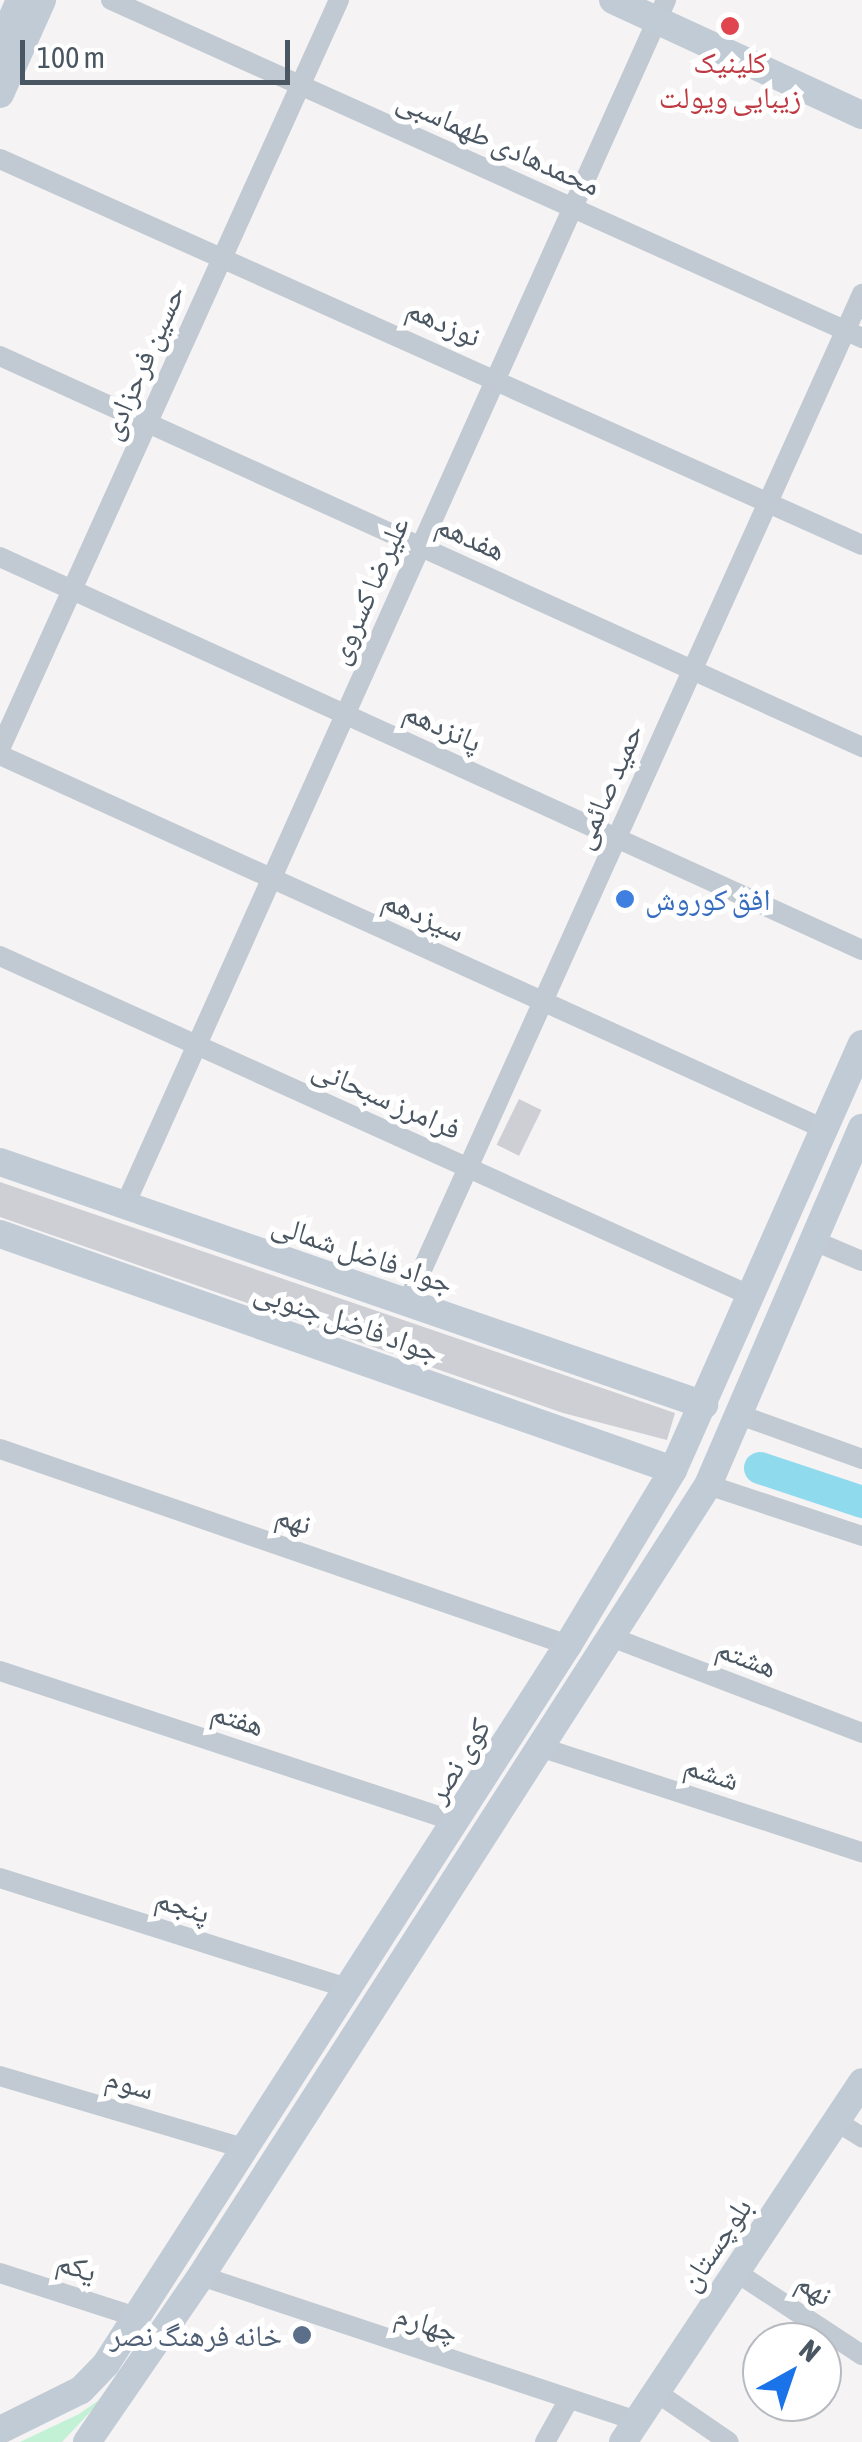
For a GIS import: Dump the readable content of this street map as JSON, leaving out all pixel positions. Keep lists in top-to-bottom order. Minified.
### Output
{"streets":{"main road":["جواد فاضل شمالی","جواد فاضل جنوبی","کوی نصر","بلوچستان"],"street":["محمدهادی طهماسبی","نوزدهم","حسین فرحزادی","هفدهم","علیرضا کسروی","پانزدهم","حمید صائمی","سیزدهم","فرامرز سبحانی","نهم","هشتم","هفتم","ششم","پنجم","سوم","یکم","چهارم"]},"crossings":[["محمدهادی طهماسبی","حسین فرحزادی"],["محمدهادی طهماسبی","علیرضا کسروی"],["محمدهادی طهماسبی","حمید صائمی"],["نوزدهم","حسین فرحزادی"],["نوزدهم","علیرضا کسروی"],["نوزدهم","حمید صائمی"],["حسین فرحزادی","هفدهم"],["حسین فرحزادی","پانزدهم"],["حسین فرحزادی","سیزدهم"],["هفدهم","علیرضا کسروی"],["هفدهم","حمید صائمی"],["علیرضا کسروی","پانزدهم"],["علیرضا کسروی","سیزدهم"],["علیرضا کسروی","فرامرز سبحانی"],["علیرضا کسروی","جواد فاضل شمالی"],["پانزدهم","حمید صائمی"],["حمید صائمی","سیزدهم"],["حمید صائمی","فرامرز سبحانی"],["حمید صائمی","جواد فاضل شمالی"],["سیزدهم","کوی نصر"],["فرامرز سبحانی","کوی نصر"],["جواد فاضل شمالی","کوی نصر"],["جواد فاضل جنوبی","کوی نصر"],["نهم","کوی نصر"],["نهم","بلوچستان"],["هفتم","کوی نصر"],["کوی نصر","پنجم"],["کوی نصر","سوم"],["کوی نصر","یکم"],["بلوچستان","چهارم"]],"places":["کلینیک زیبایی ویولت","افق کوروش","خانه فرهنگ نصر"],"scale_bar":"100 m","north":"top right"}
